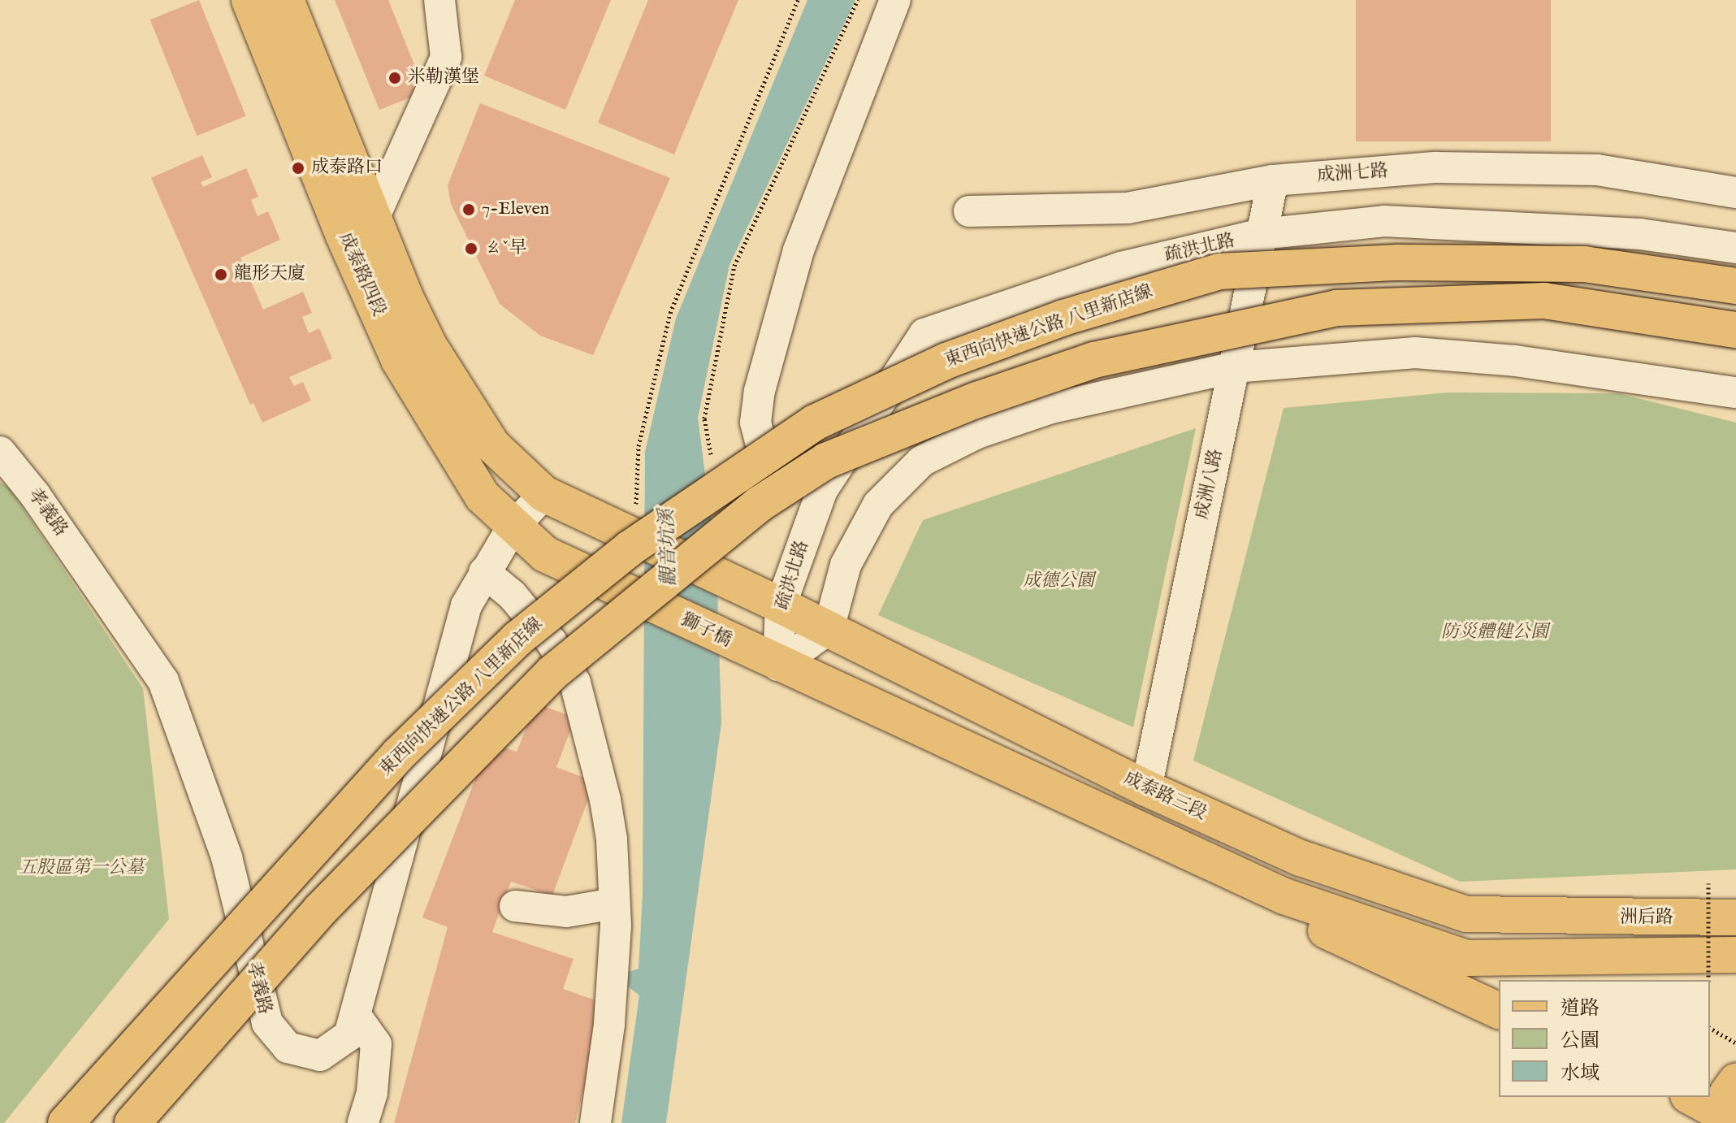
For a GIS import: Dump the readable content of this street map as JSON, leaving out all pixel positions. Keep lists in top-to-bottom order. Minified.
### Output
{"streets":{"main road":["成泰路四段","東西向快速公路 八里新店線","獅子橋","成泰路三段","洲后路"],"street":["成洲七路","疏洪北路","成洲八路","孝義路"]},"crossings":[["成洲七路","成洲八路"],["疏洪北路","成洲八路"],["疏洪北路","獅子橋"],["疏洪北路","成泰路三段"],["成泰路四段","孝義路"],["成泰路四段","獅子橋"],["成洲八路","成泰路三段"],["孝義路","獅子橋"],["成泰路三段","洲后路"]],"water":["觀音坑溪"],"parks":["成德公園","防災體健公園","五股區第一公墓"],"places":["米勒漢堡","成泰路口","7-Eleven","ㄠˇ早","龍形天廈"],"legend":["道路","公園","水域"]}
